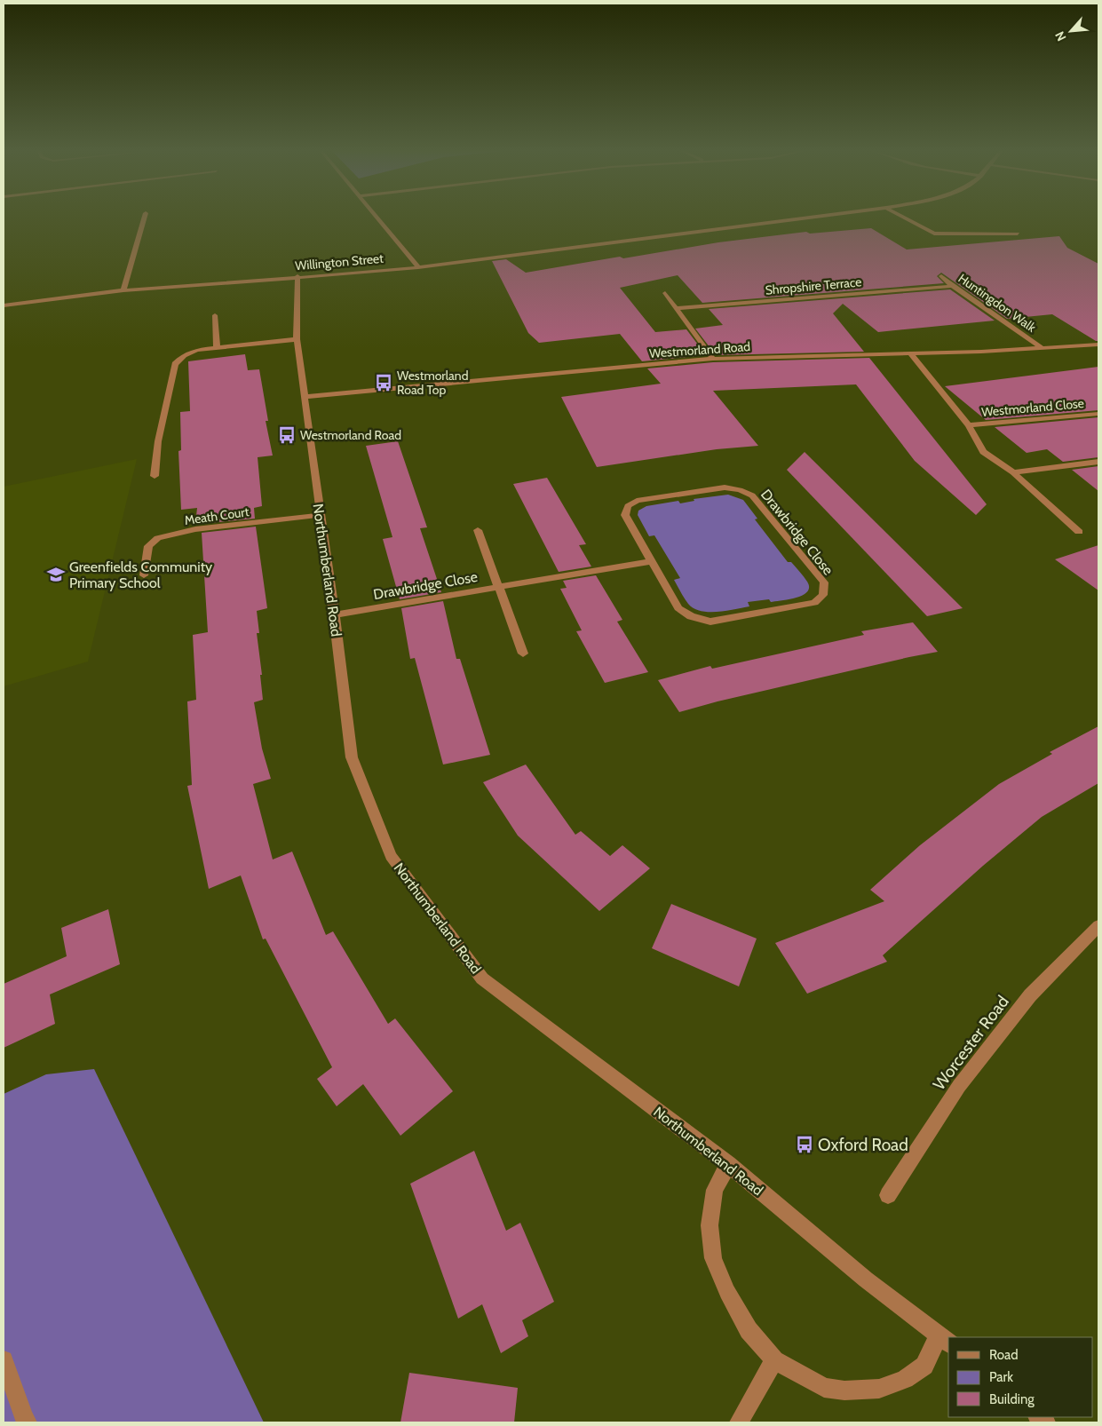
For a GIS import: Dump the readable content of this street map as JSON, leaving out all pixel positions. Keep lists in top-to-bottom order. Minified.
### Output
{"streets":{"street":["Willington Street","Shropshire Terrace","Huntingdon Walk","Westmorland Road","Westmorland Close","Meath Court","Drawbridge Close","Northumberland Road","Worcester Road"]},"crossings":[["Willington Street","Northumberland Road"],["Shropshire Terrace","Huntingdon Walk"],["Huntingdon Walk","Westmorland Road"],["Westmorland Road","Westmorland Close"],["Westmorland Road","Northumberland Road"],["Meath Court","Northumberland Road"],["Drawbridge Close","Northumberland Road"]],"places":{"bus stop":["Westmorland Road Top","Westmorland Road","Oxford Road"],"school or university":["Greenfields Community Primary School"]},"legend":["Road","Park","Building"],"north":"bottom left"}
